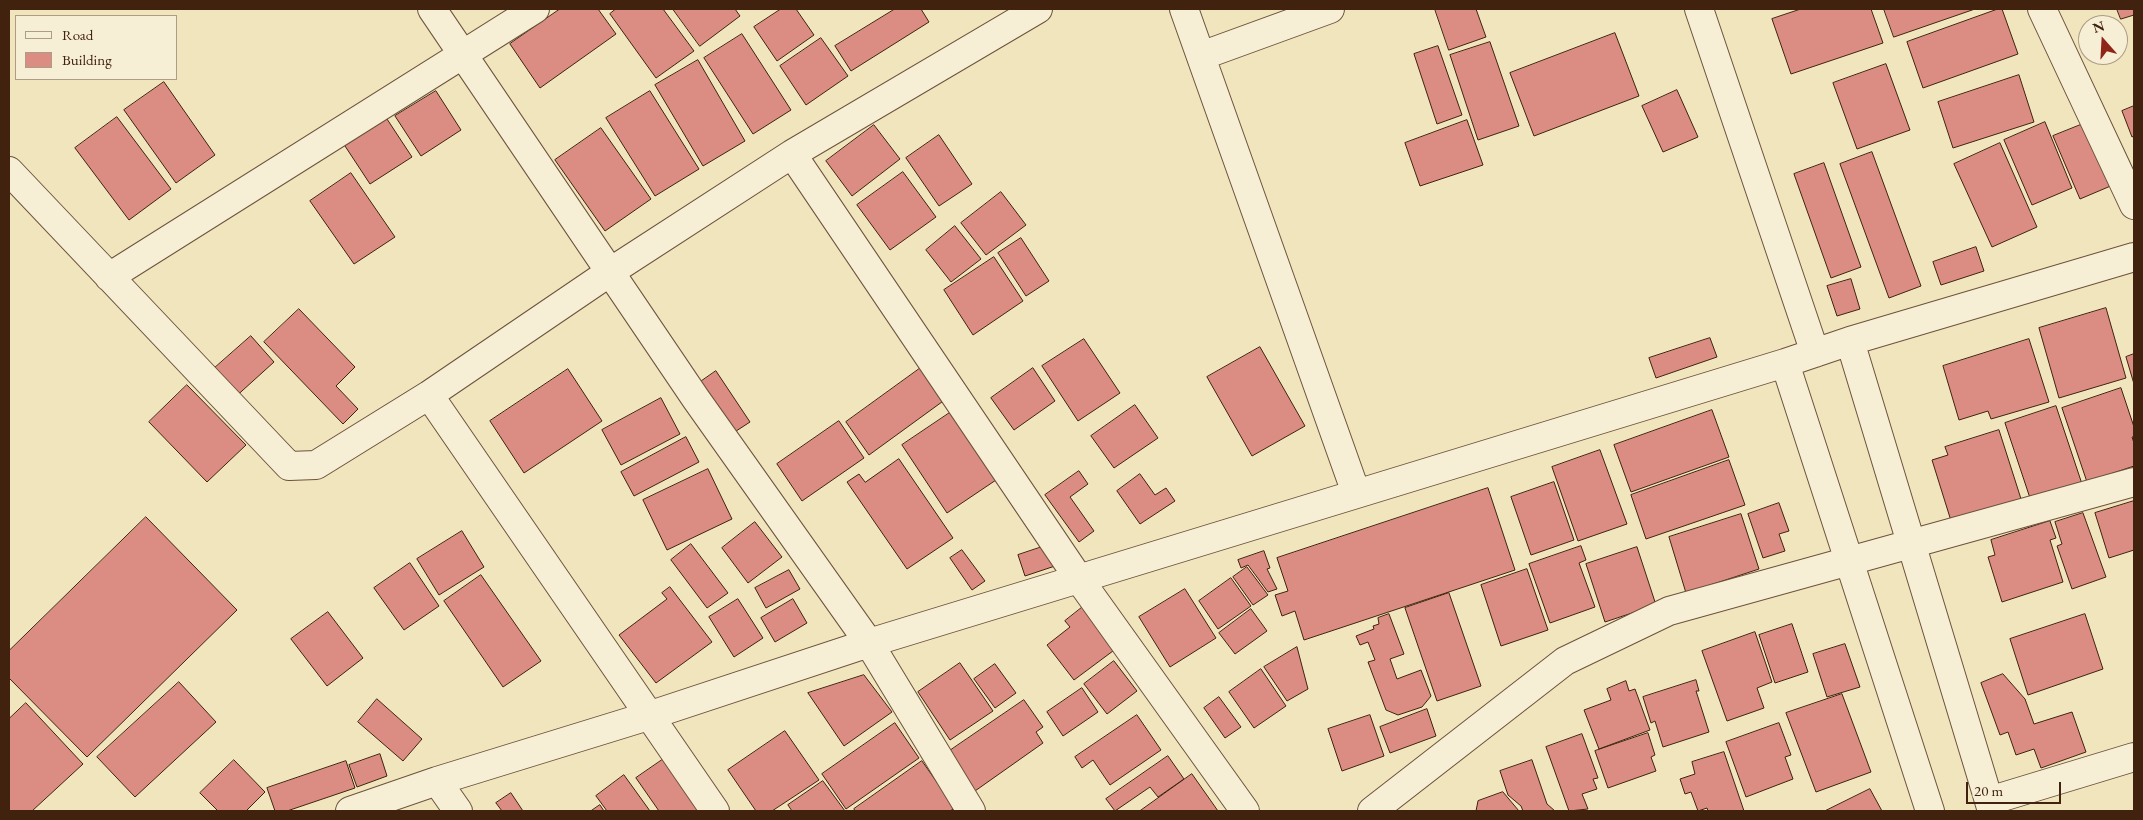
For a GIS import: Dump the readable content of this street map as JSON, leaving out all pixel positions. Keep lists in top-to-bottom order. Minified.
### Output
{"legend":["Road","Building"],"scale_bar":"20 m","north":"top"}
